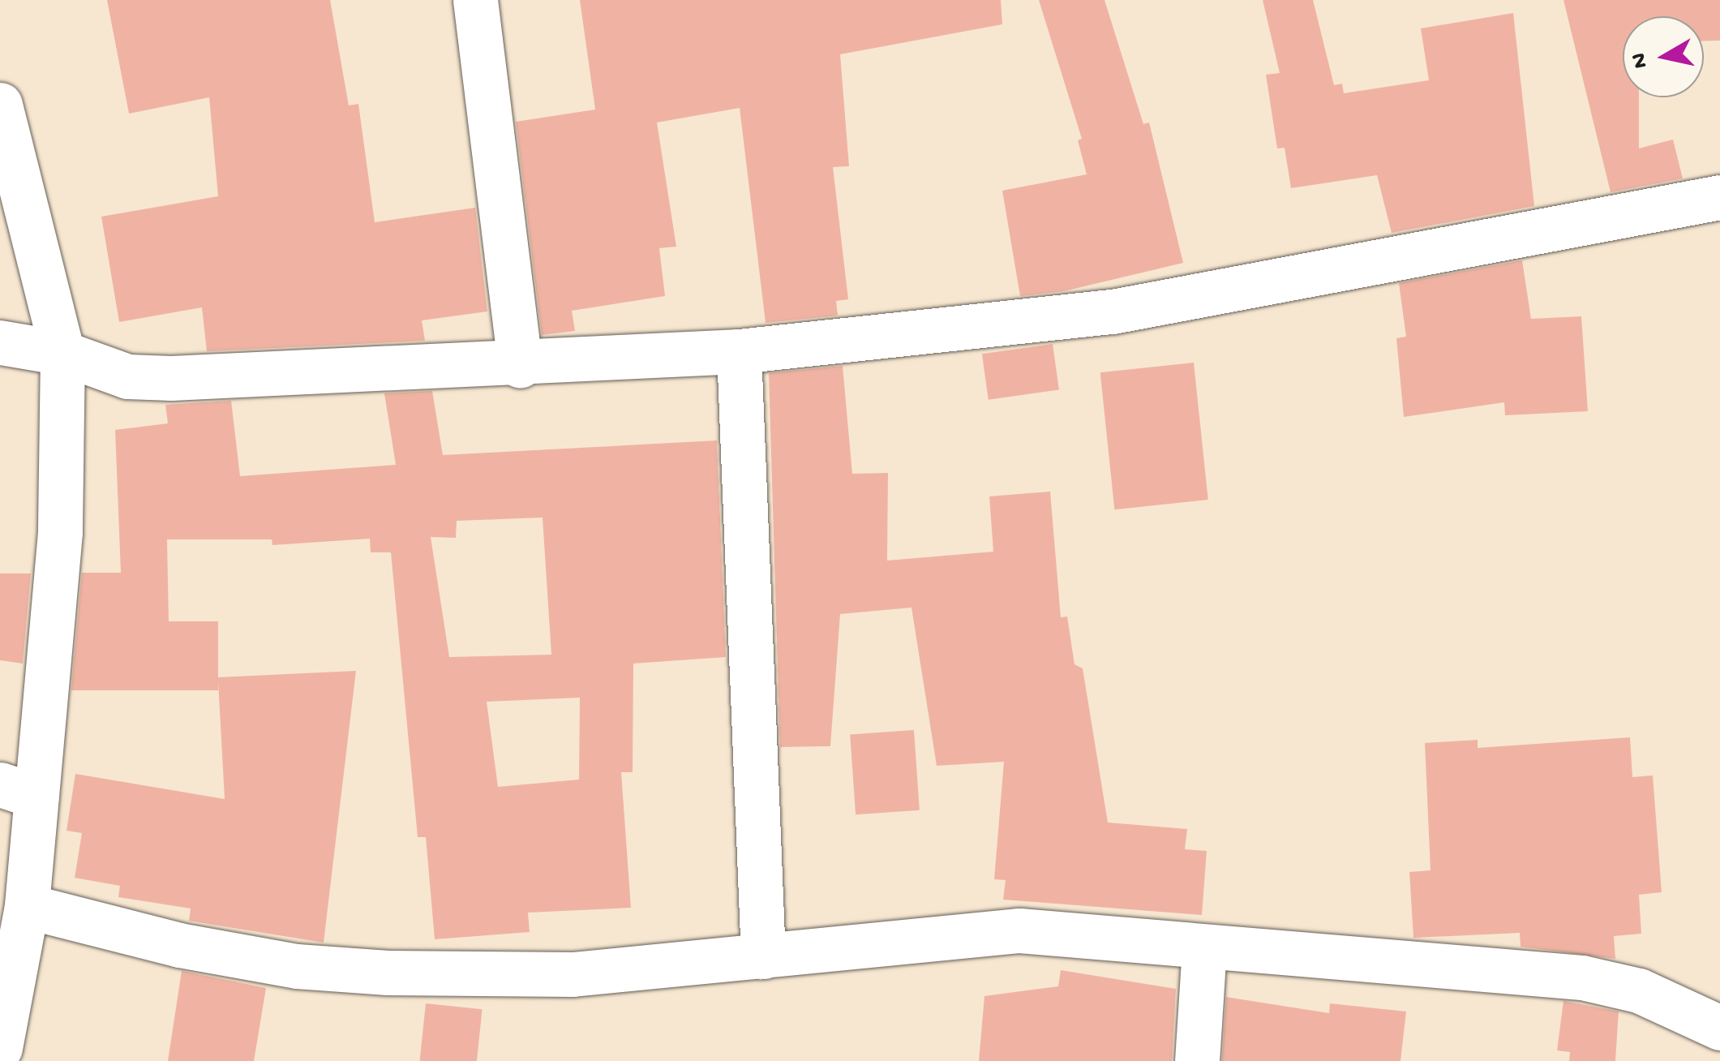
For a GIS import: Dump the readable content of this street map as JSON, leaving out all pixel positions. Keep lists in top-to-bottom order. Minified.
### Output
{"north":"left"}
